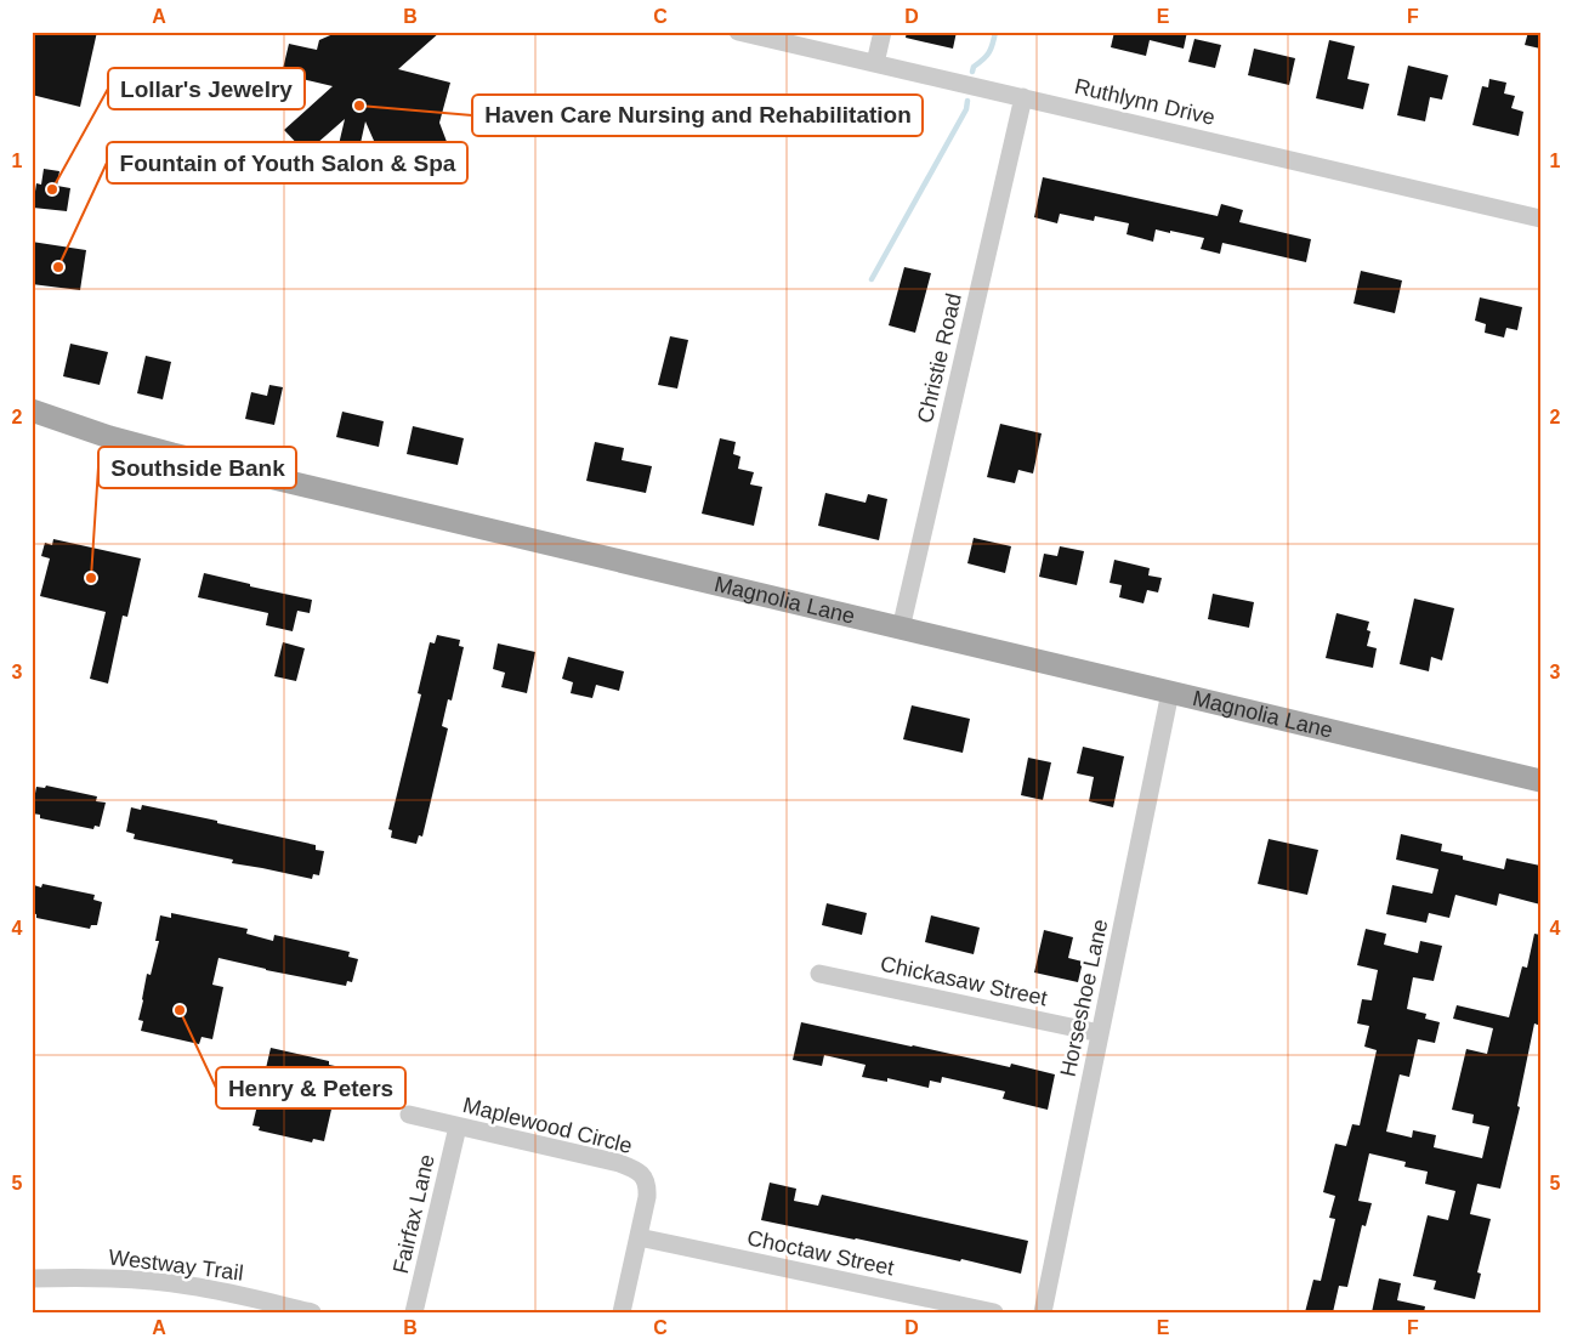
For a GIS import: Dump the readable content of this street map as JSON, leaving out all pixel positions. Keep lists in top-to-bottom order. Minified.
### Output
{"streets":{"main road":["Magnolia Lane"],"street":["Ruthlynn Drive","Christie Road","Chickasaw Street","Horseshoe Lane","Maplewood Circle","Fairfax Lane","Choctaw Street","Westway Trail"]},"crossings":[["Ruthlynn Drive","Christie Road"],["Christie Road","Magnolia Lane"],["Magnolia Lane","Horseshoe Lane"],["Chickasaw Street","Horseshoe Lane"],["Maplewood Circle","Fairfax Lane"],["Maplewood Circle","Choctaw Street"]],"places":["Haven Care Nursing and Rehabilitation","Lollar's Jewelry","Fountain of Youth Salon & Spa","Southside Bank","Henry & Peters"],"grid":{"columns":["A","B","C","D","E","F"],"rows":["1","2","3","4","5"]}}
